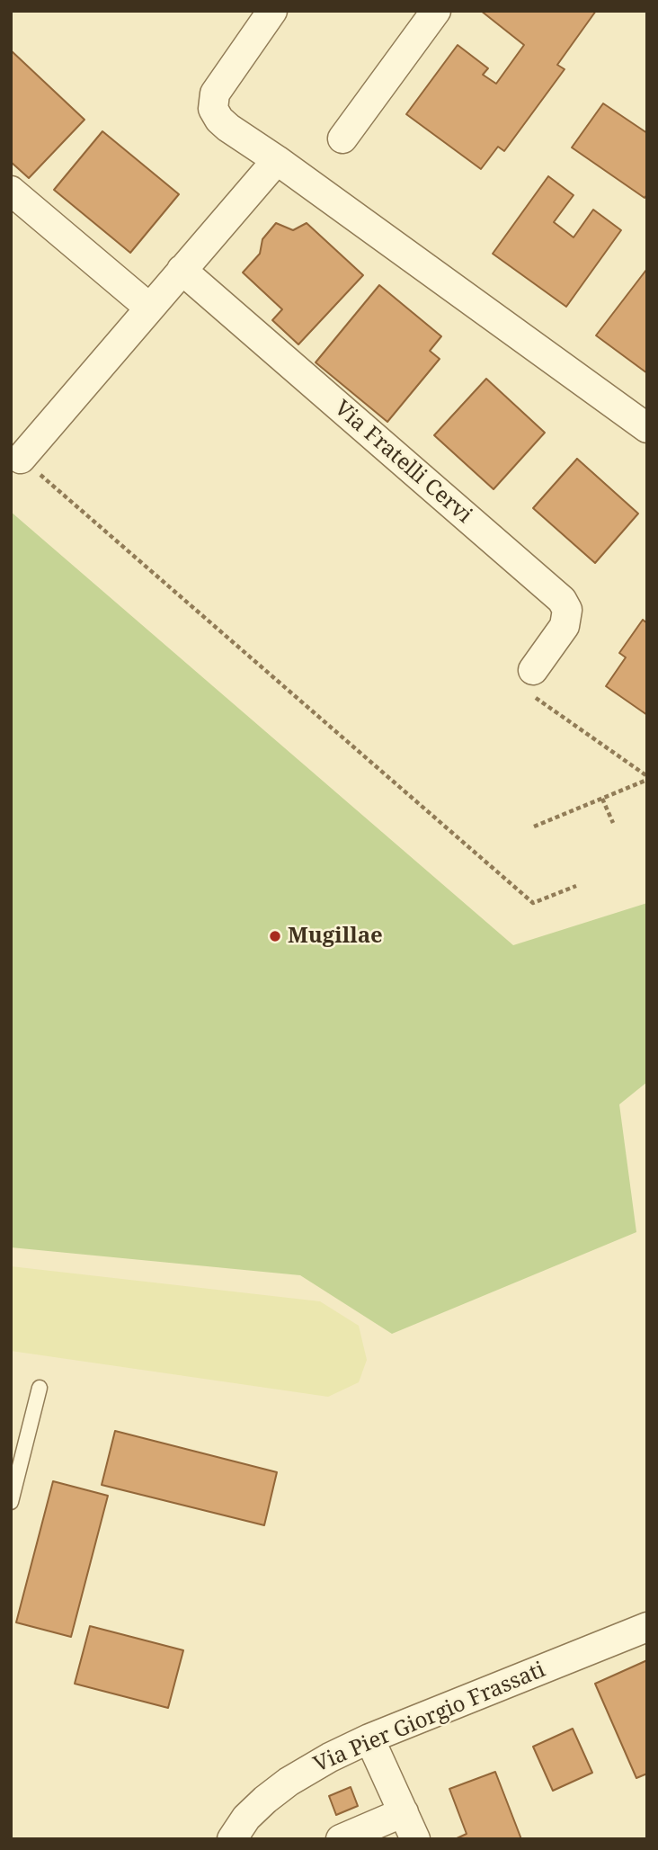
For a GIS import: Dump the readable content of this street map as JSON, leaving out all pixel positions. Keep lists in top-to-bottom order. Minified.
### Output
{"streets":{"street":["Via Fratelli Cervi","Via Pier Giorgio Frassati"]},"places":["Mugillae"]}
